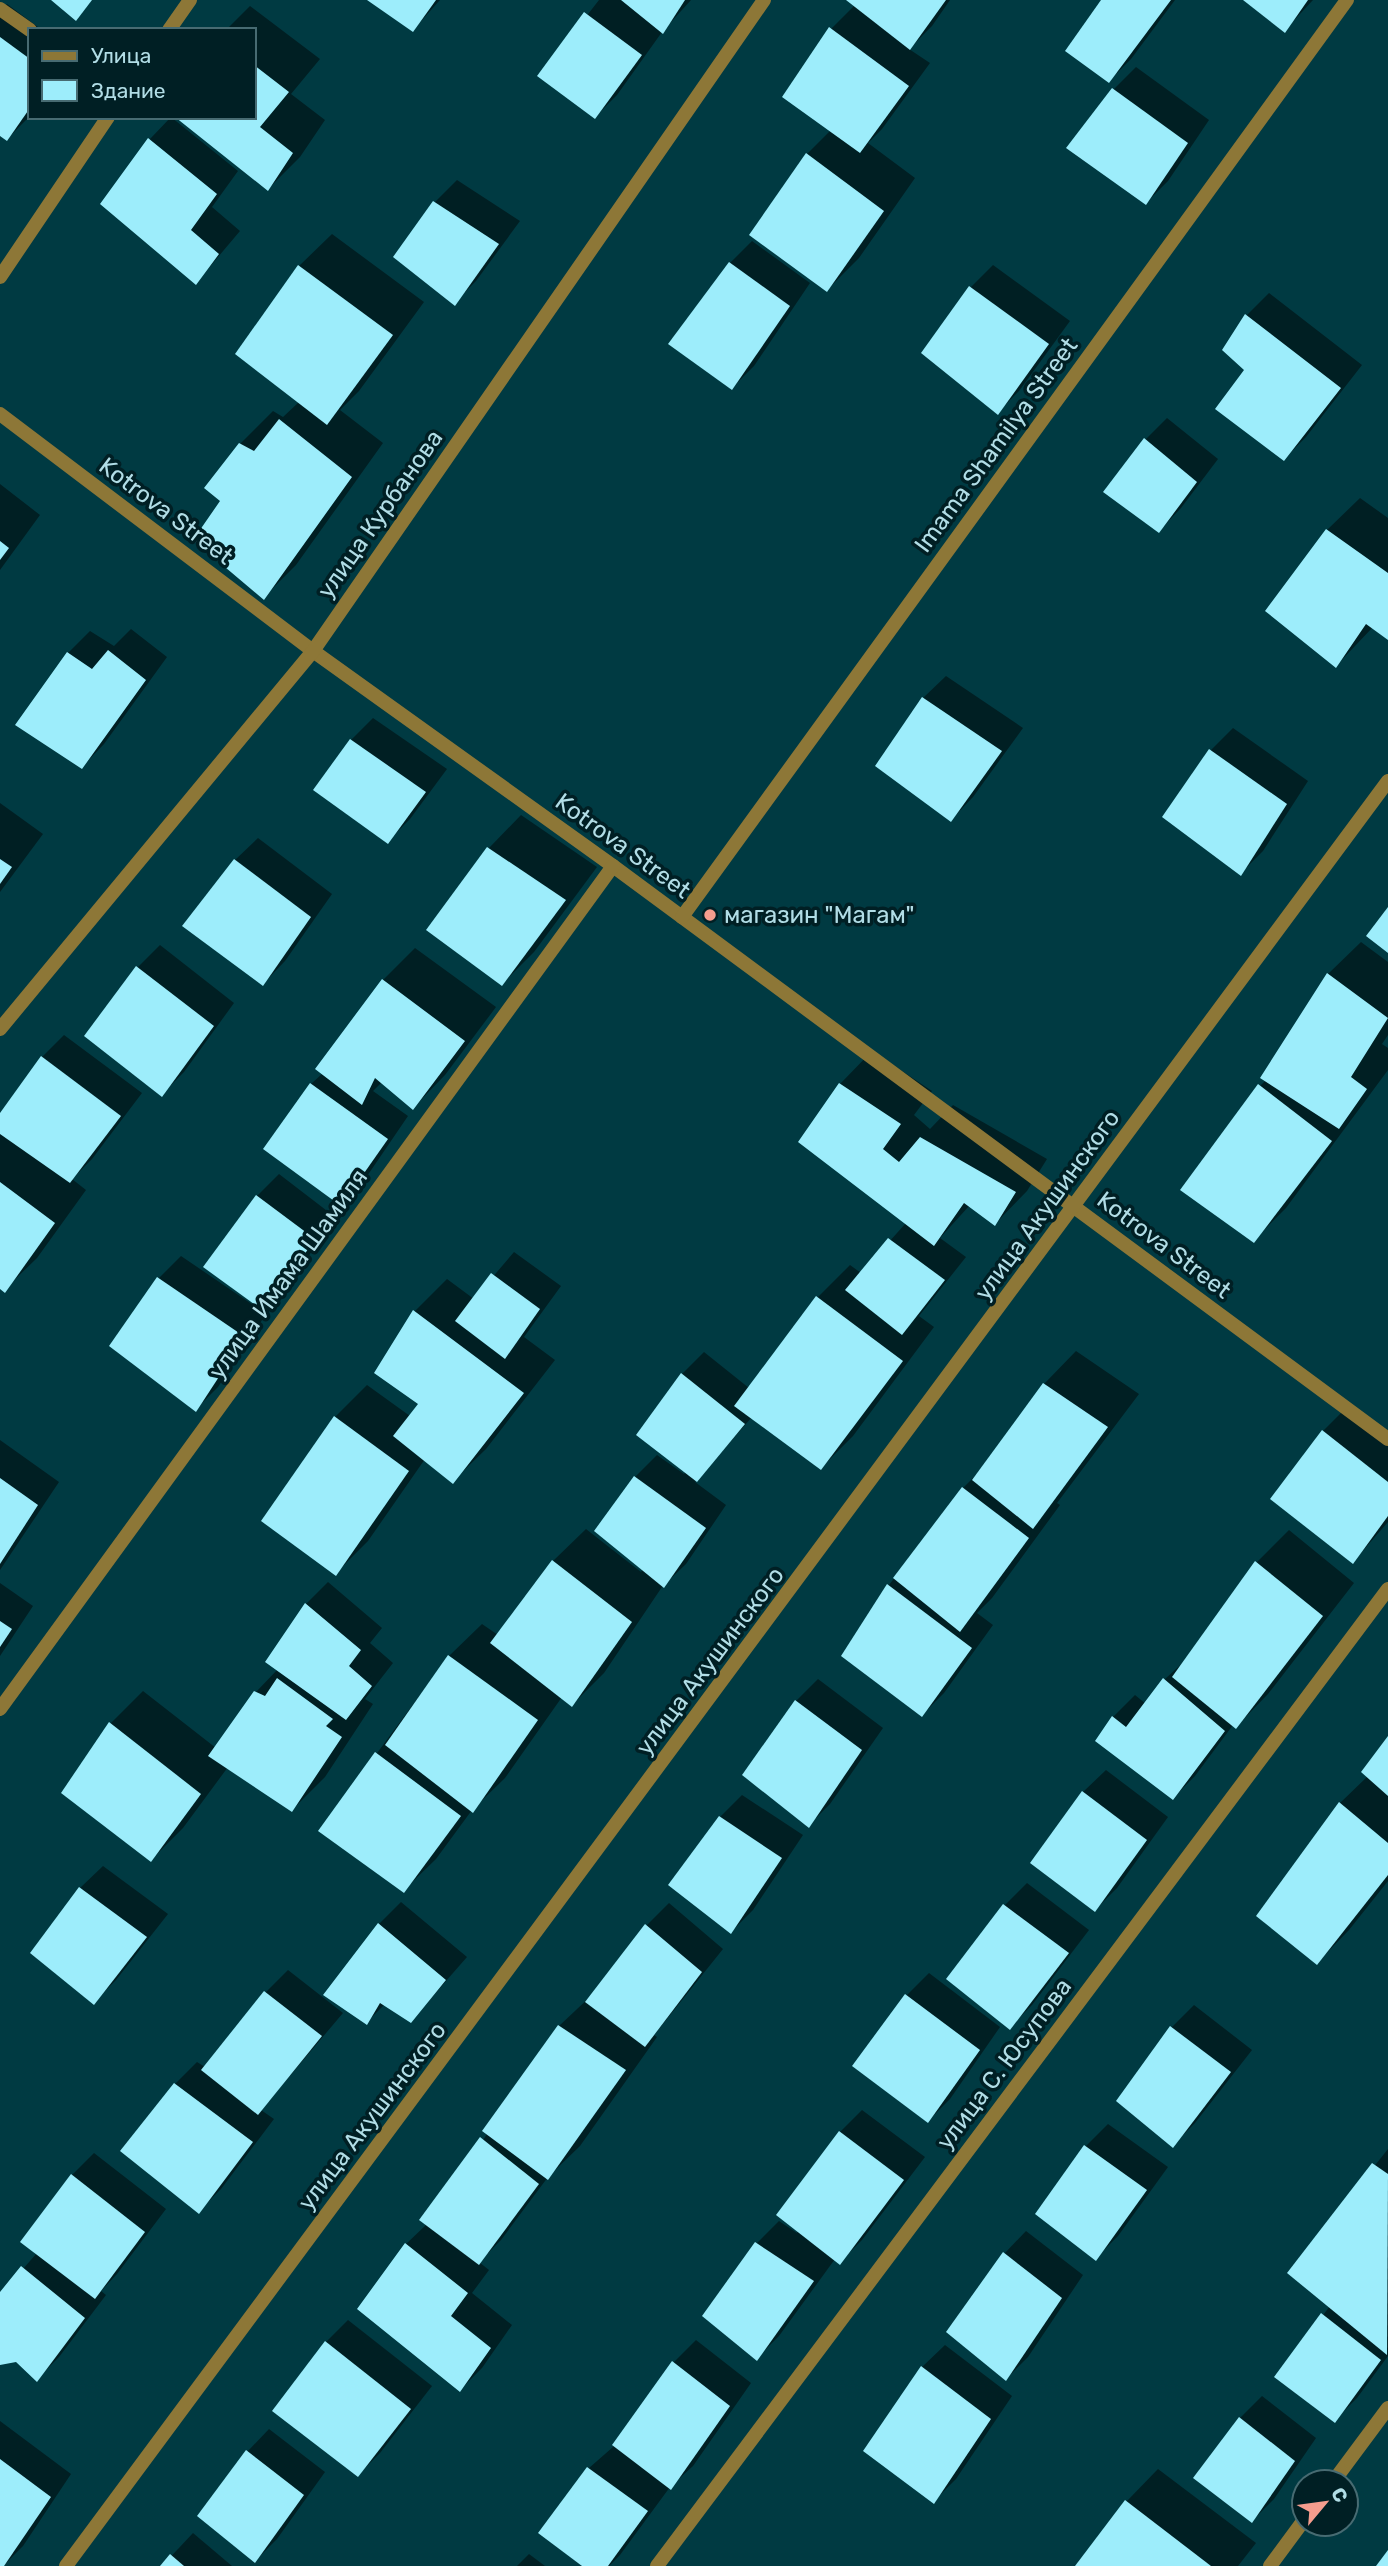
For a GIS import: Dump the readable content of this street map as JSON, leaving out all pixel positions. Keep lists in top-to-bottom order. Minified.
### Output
{"streets":{"street":["Imama Shamilya Street","Kotrova Street","улица Курбанова","улица Акушинского","улица Имама Шамиля","улица С. Юсупова"]},"crossings":[["Imama Shamilya Street","Kotrova Street"],["Kotrova Street","улица Курбанова"],["Kotrova Street","улица Акушинского"],["Kotrova Street","улица Имама Шамиля"]],"places":["магазин \"Магам\""],"legend":["Улица","Здание"],"north":"top right"}
